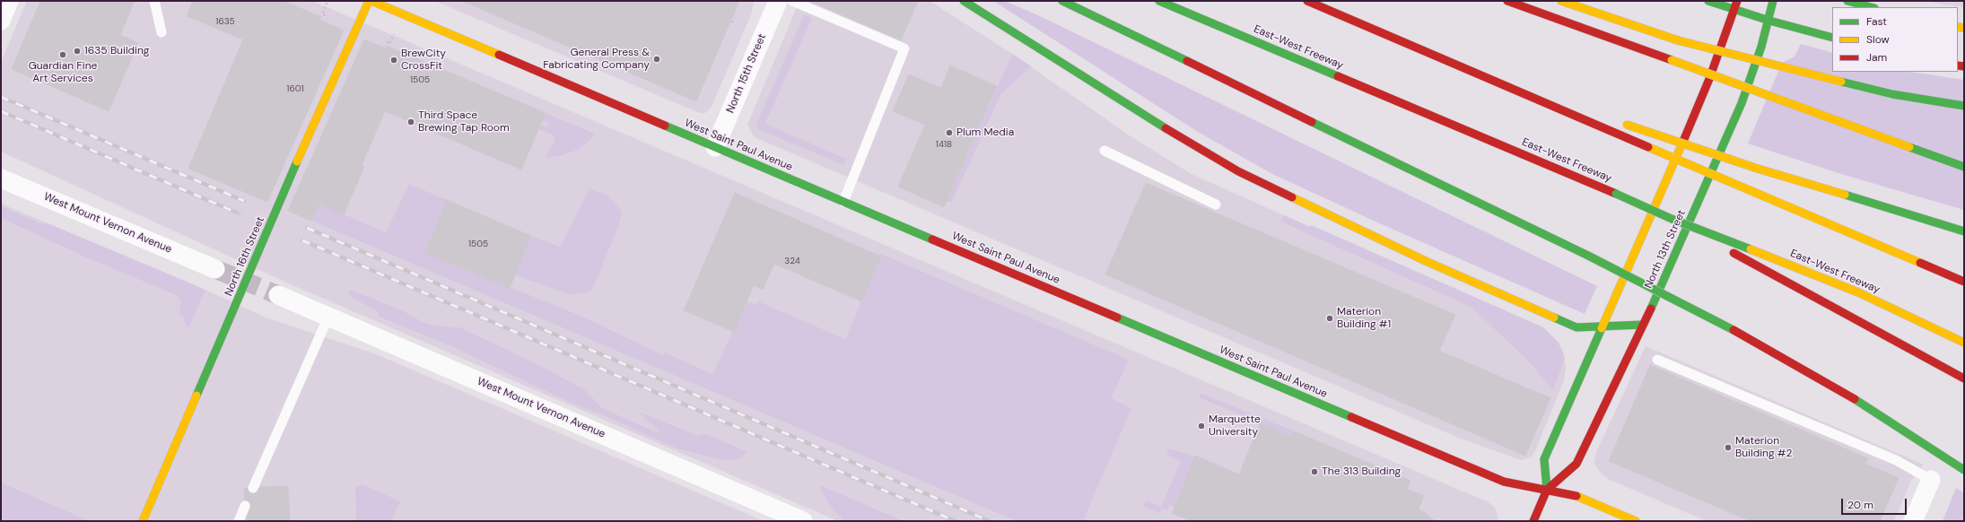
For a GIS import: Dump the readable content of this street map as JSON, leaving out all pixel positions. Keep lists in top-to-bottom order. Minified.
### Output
{"streets":{"main road":["East-West Freeway","West Saint Paul Avenue","North 13th Street","North 16th Street"],"street":["North 15th Street","West Mount Vernon Avenue"]},"crossings":[["North 15th Street","West Saint Paul Avenue"],["West Saint Paul Avenue","North 13th Street"]],"places":["1635 Building","Guardian Fine Art Services","General Press & Fabricating Company","BrewCity CrossFit","Third Space Brewing Tap Room","Plum Media","Materion Building #1","Marquette University","Materion Building #2","The 313 Building"],"house_numbers":["1635","1505","1601","1418","1505","324"],"legend":["Fast","Slow","Jam"],"scale_bar":"20 m"}
